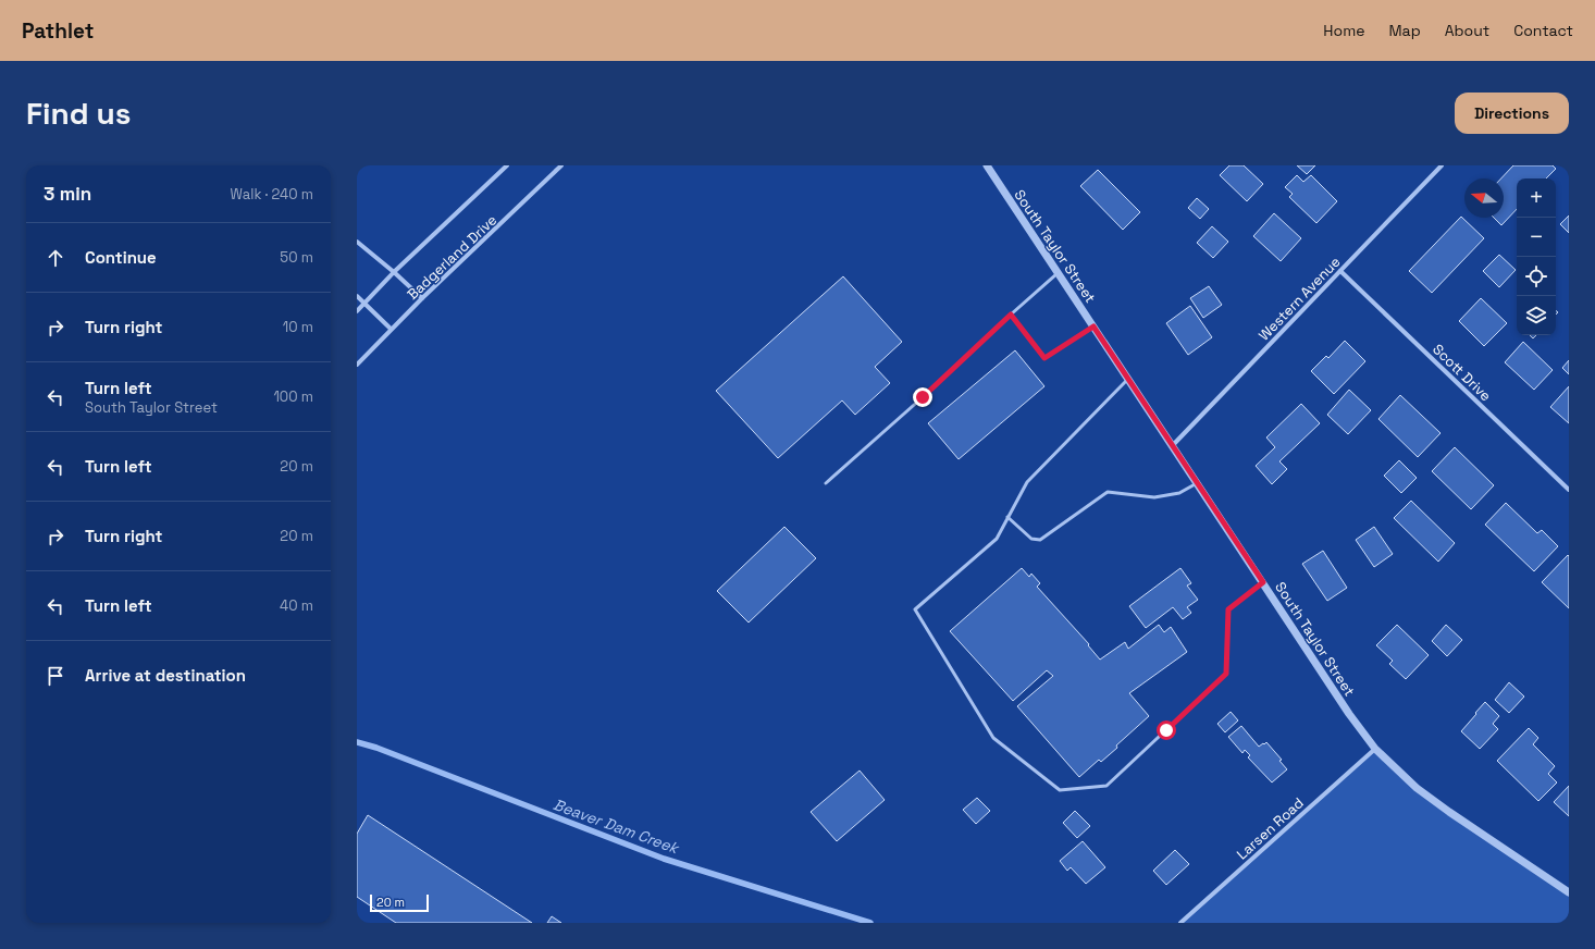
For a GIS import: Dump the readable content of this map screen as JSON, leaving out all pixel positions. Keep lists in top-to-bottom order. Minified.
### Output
{"streets":{"street":["South Taylor Street","Badgerland Drive","Western Avenue","Scott Drive","Larsen Road"]},"crossings":[["South Taylor Street","Western Avenue"],["South Taylor Street","Larsen Road"],["Western Avenue","Scott Drive"]],"water":["Beaver Dam Creek"],"scale_bar":"20 m","north":"left","page":{"header":"Pathlet","nav":["Home","Map","About","Contact"],"buttons":"Directions","title":"Find us","heading":["3 min","Walk · 240 m"],"map_buttons":["+","−"],"list":[["Continue","50 m"],["Turn right","10 m"],["Turn left","South Taylor Street","100 m"],["Turn left","20 m"],["Turn right","20 m"],["Turn left","40 m"],"Arrive at destination"],"scale":"20 m"}}
